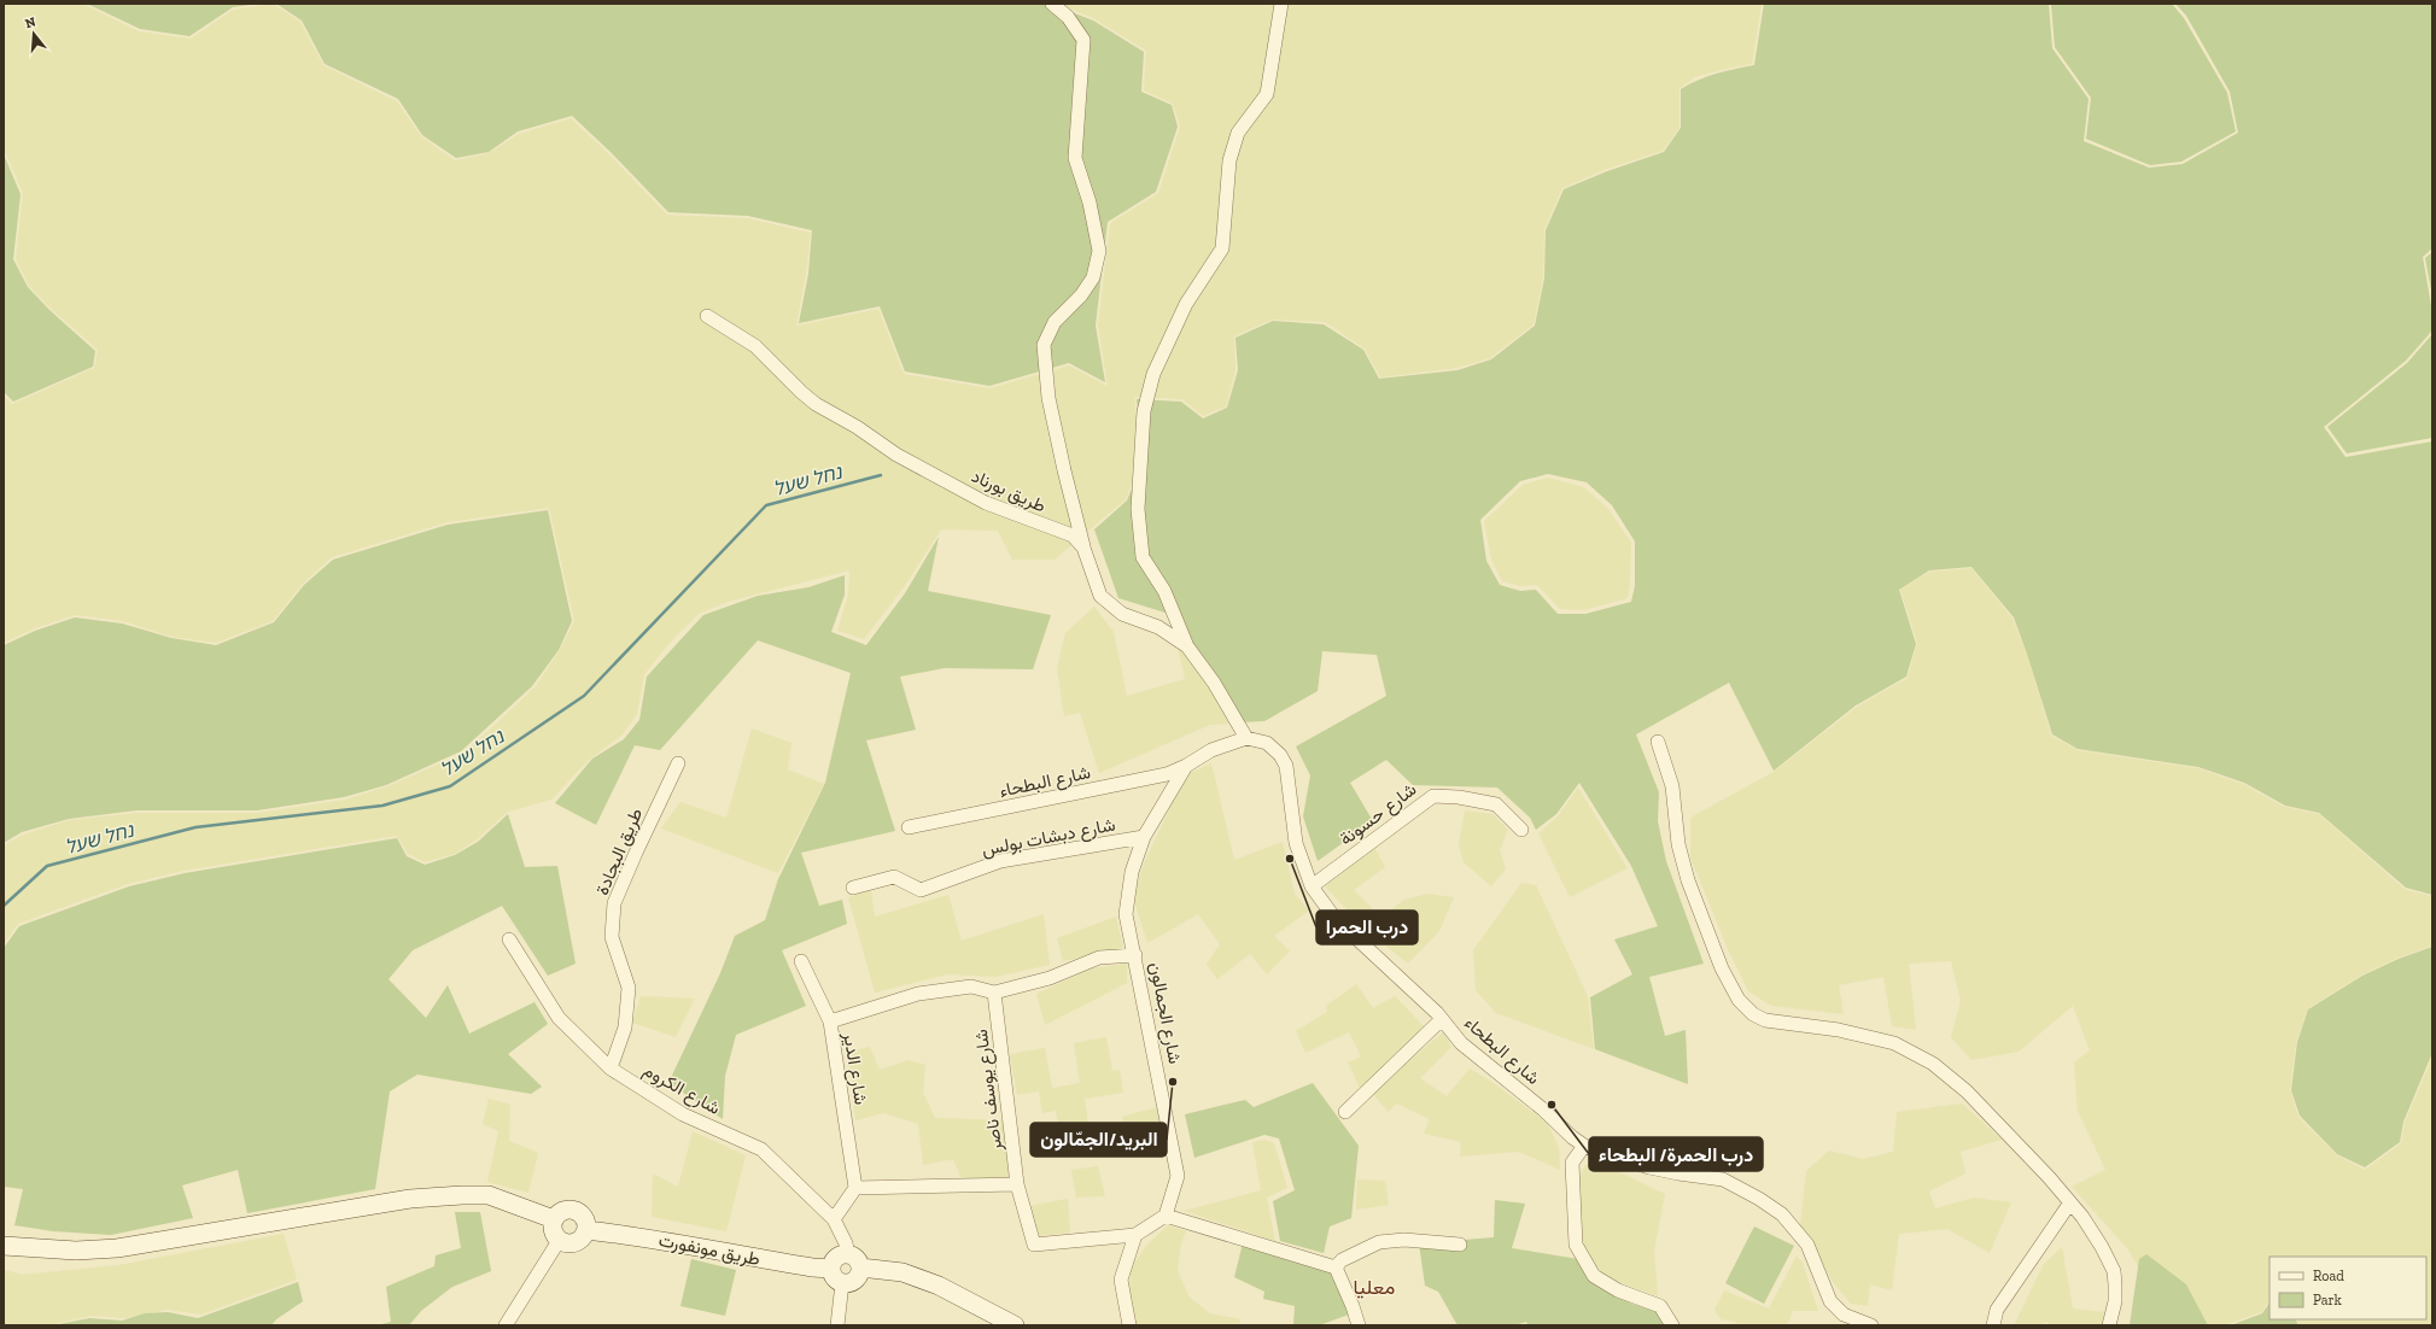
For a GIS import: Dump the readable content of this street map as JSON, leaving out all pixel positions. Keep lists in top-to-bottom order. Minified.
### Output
{"streets":{"main road":["طريق مونفورت"],"street":["طريق بورناد","شارع البطحاء","شارع حسونة","شارع دبشات بولس","طريق البجادة","شارع الجمالون","شارع الدير","شارع الكروم","شارع يوسف ناصر"]},"crossings":[["شارع البطحاء","شارع حسونة"],["شارع البطحاء","شارع الجمالون"],["شارع دبشات بولس","شارع الجمالون"],["طريق البجادة","شارع الكروم"],["شارع الكروم","طريق مونفورت"]],"districts":["معليا"],"water":["נחל שעל"],"places":["درب الحمرا","البريد/الجمّالون","درب الحمرة/ البطحاء"],"legend":["Road","Park"],"north":"top"}
